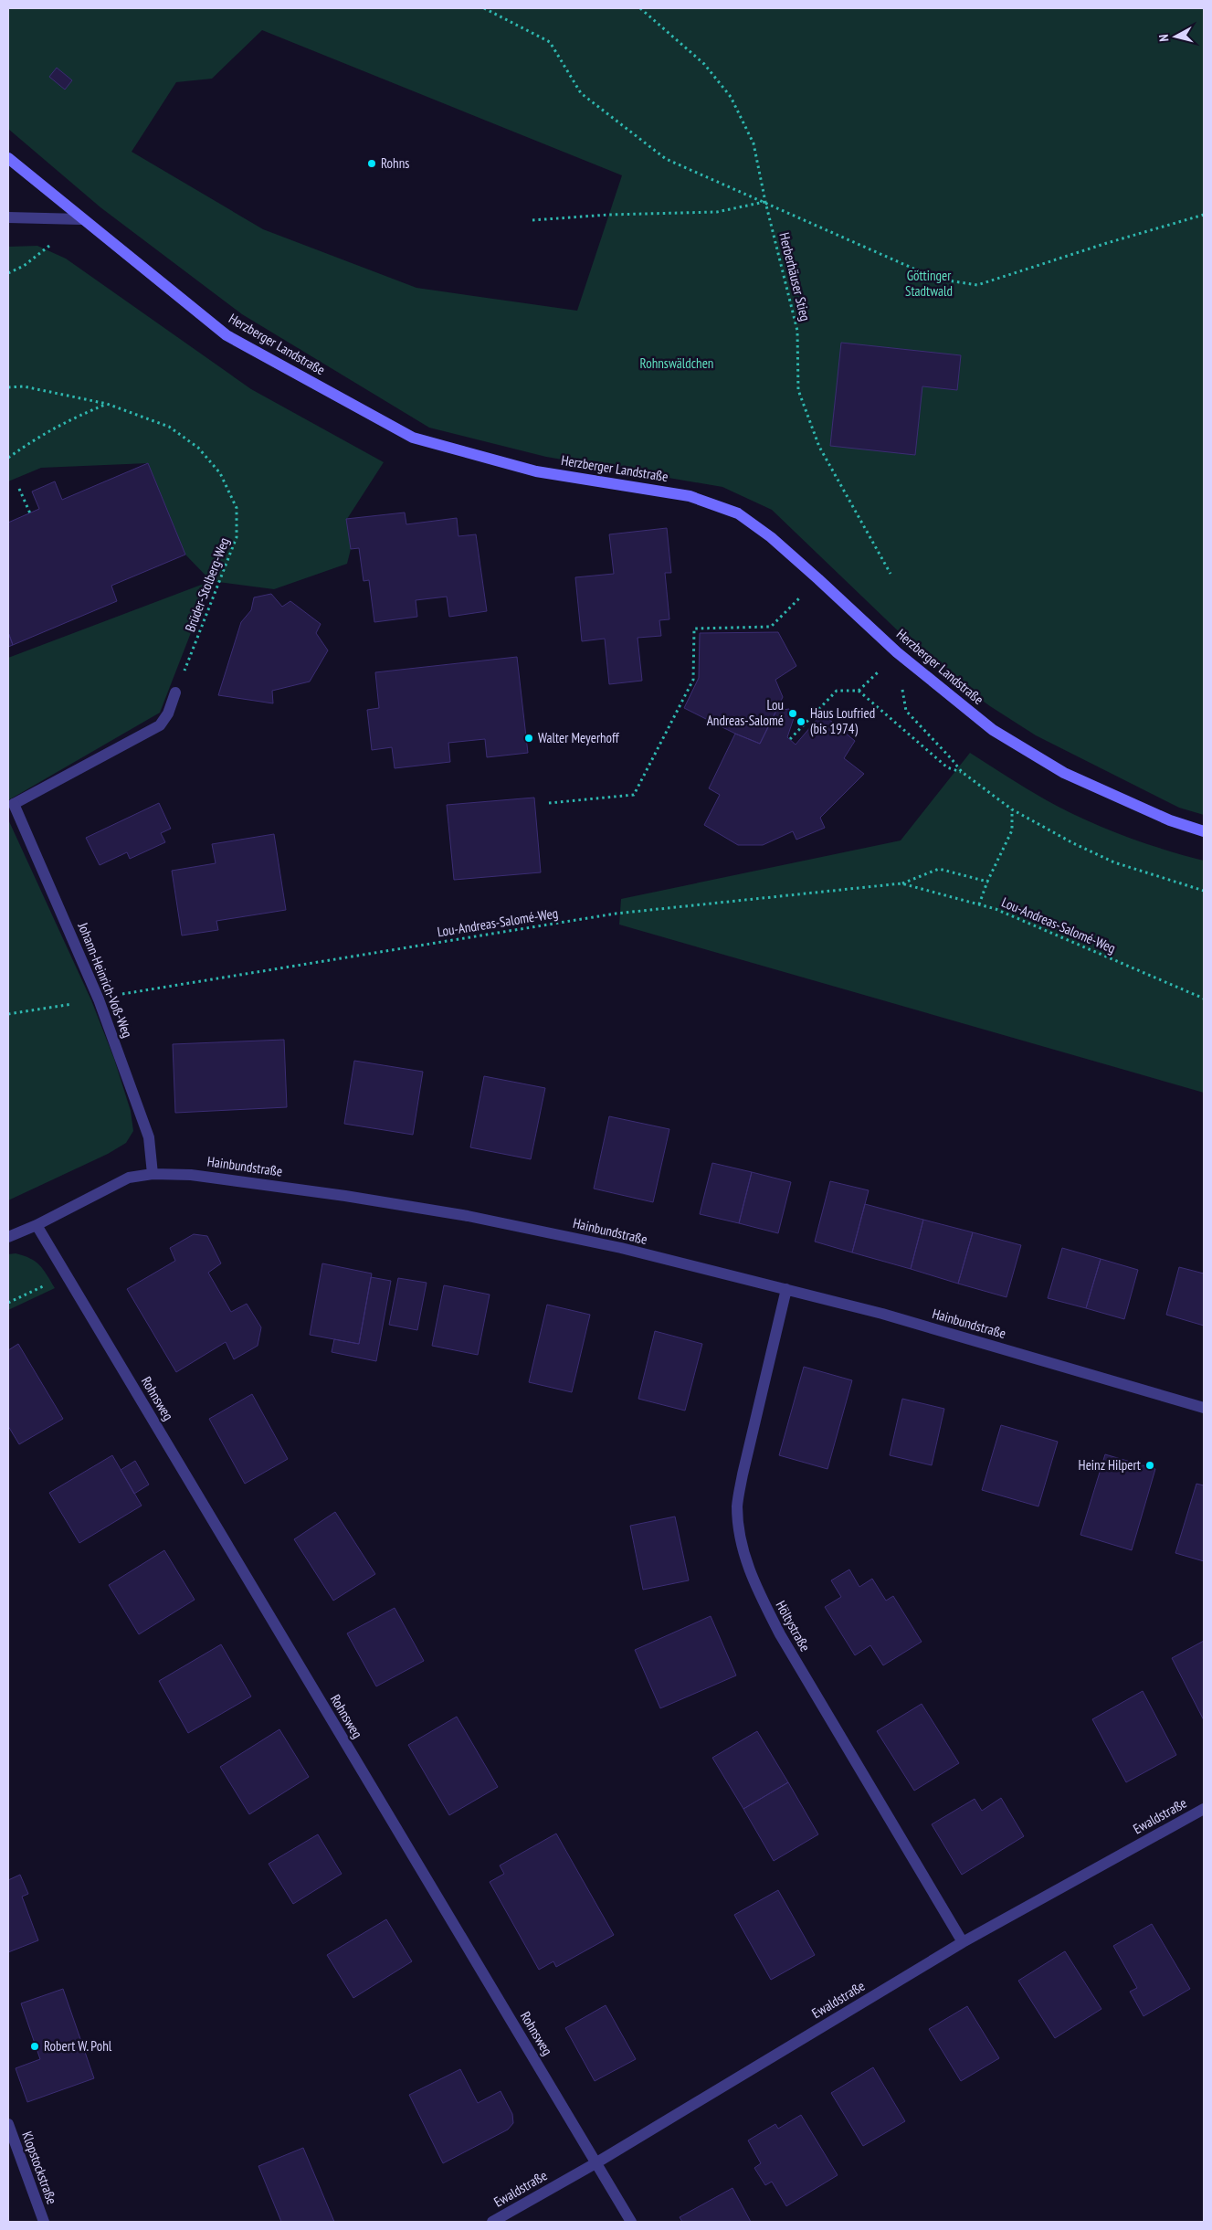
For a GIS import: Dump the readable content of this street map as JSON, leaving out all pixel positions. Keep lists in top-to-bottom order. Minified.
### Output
{"streets":{"street":["Herzberger Landstraße","Johann-Heinrich-Voß-Weg","Hainbundstraße","Rohnsweg","Höltystraße","Ewaldstraße","Klopstockstraße"],"path":["Herberhäuser Stieg","Brüder-Stolberg-Weg","Lou-Andreas-Salomé-Weg"]},"crossings":[["Brüder-Stolberg-Weg","Johann-Heinrich-Voß-Weg"],["Lou-Andreas-Salomé-Weg","Johann-Heinrich-Voß-Weg"],["Johann-Heinrich-Voß-Weg","Hainbundstraße"],["Hainbundstraße","Rohnsweg"],["Hainbundstraße","Höltystraße"],["Rohnsweg","Ewaldstraße"],["Höltystraße","Ewaldstraße"]],"parks":["Göttinger Stadtwald","Rohnswäldchen"],"places":["Rohns","Lou Andreas-Salomé","Haus Loufried (bis 1974)","Walter Meyerhoff","Heinz Hilpert","Robert W. Pohl"],"north":"left"}
